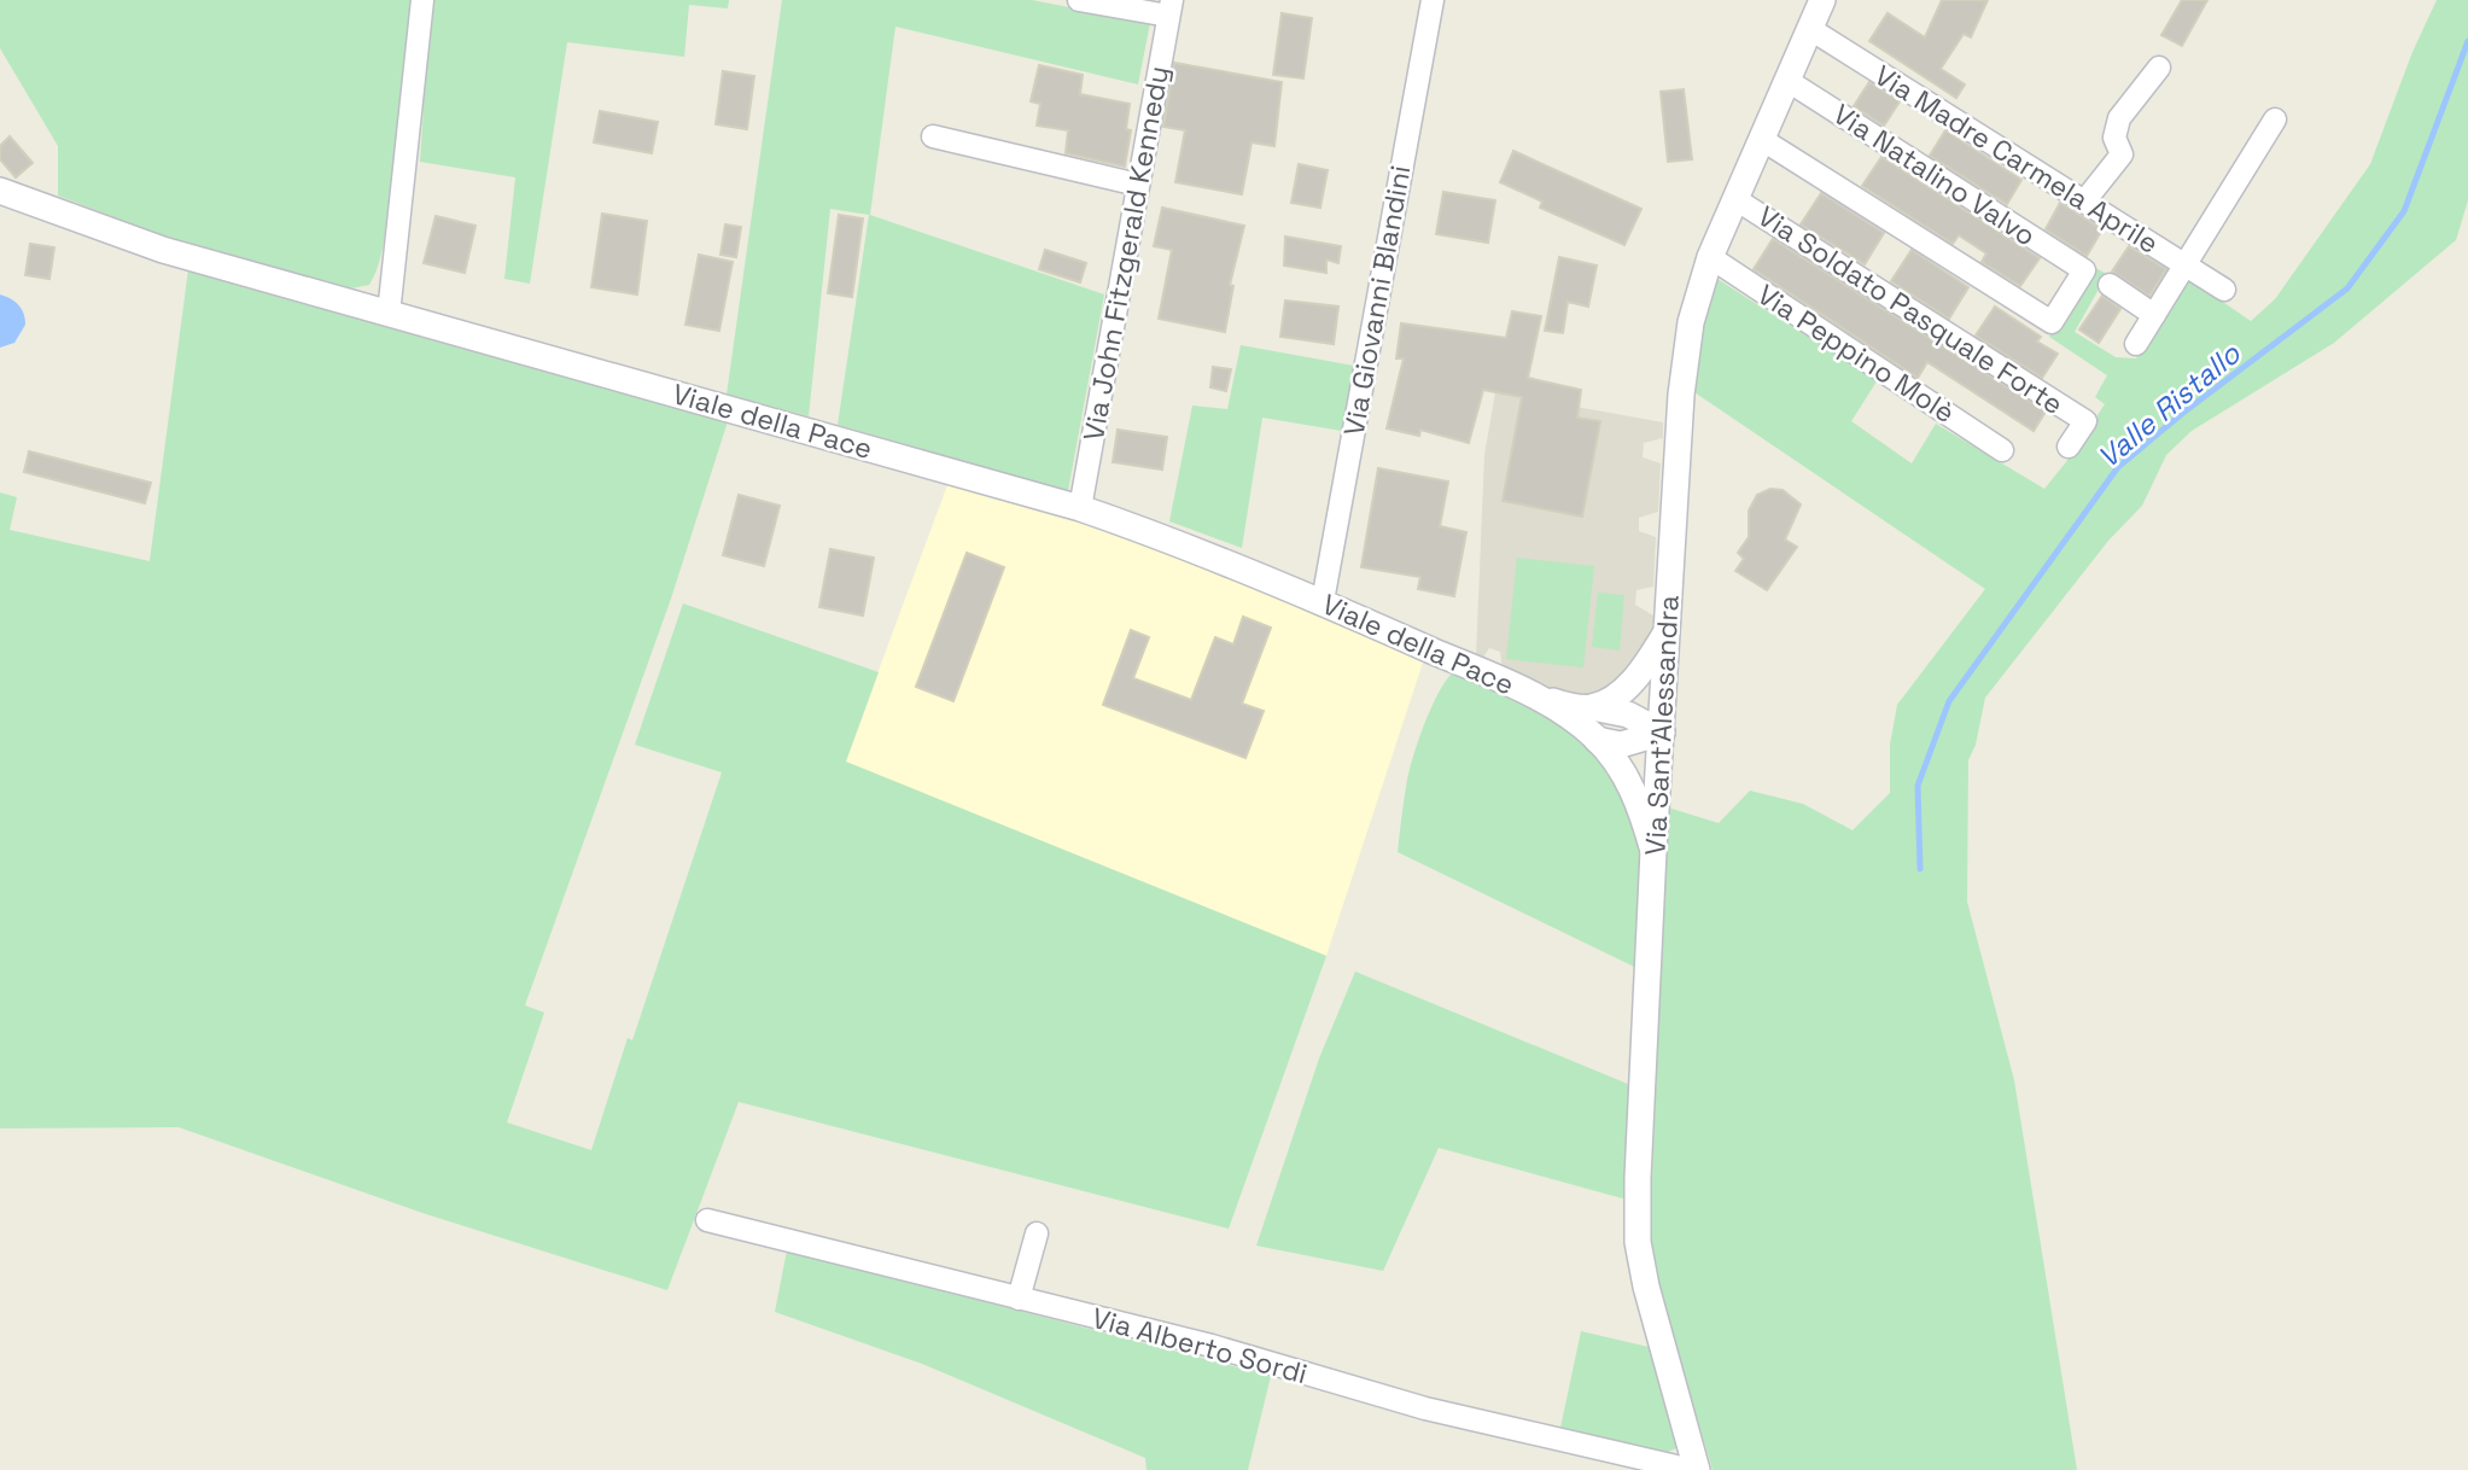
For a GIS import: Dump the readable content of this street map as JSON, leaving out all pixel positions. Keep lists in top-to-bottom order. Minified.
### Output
{"streets":{"street":["Via Madre Carmela Aprile","Via Natalino Valvo","Via John Fitzgerald Kennedy","Via Giovanni Blandini","Via Soldato Pasquale Forte","Via Peppino Molè","Viale della Pace","Via Sant'Alessandra","Via Alberto Sordi"]},"crossings":[["Via Madre Carmela Aprile","Via Sant'Alessandra"],["Via Natalino Valvo","Via Sant'Alessandra"],["Via John Fitzgerald Kennedy","Viale della Pace"],["Via Giovanni Blandini","Viale della Pace"],["Via Soldato Pasquale Forte","Via Sant'Alessandra"],["Via Peppino Molè","Via Sant'Alessandra"],["Via Sant'Alessandra","Via Alberto Sordi"]],"water":["Valle Ristallo"]}
